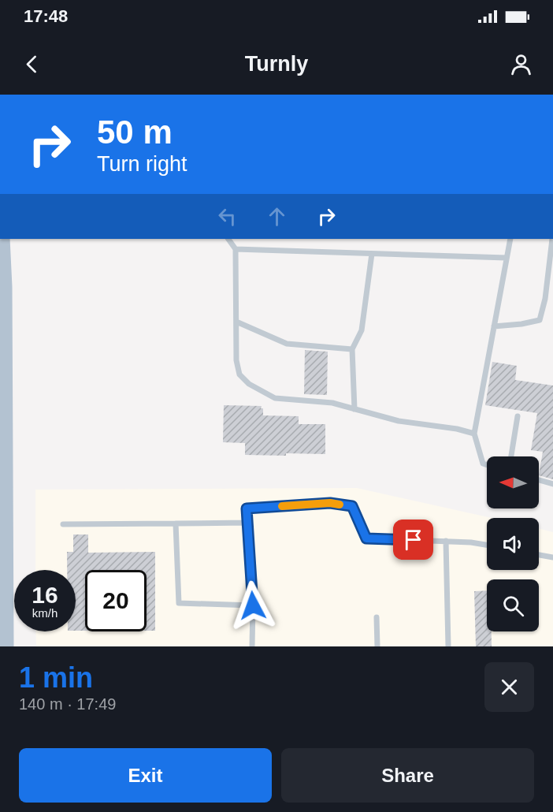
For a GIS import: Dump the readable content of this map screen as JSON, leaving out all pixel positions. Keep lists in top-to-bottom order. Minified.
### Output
{"north":"left","page":{"status":"17:48","header":"Turnly","turn":["50 m","Turn right"],"speed":"16 km/h","limit":"20","heading":["1 min","140 m · 17:49"],"buttons":["Exit","Share"]}}
